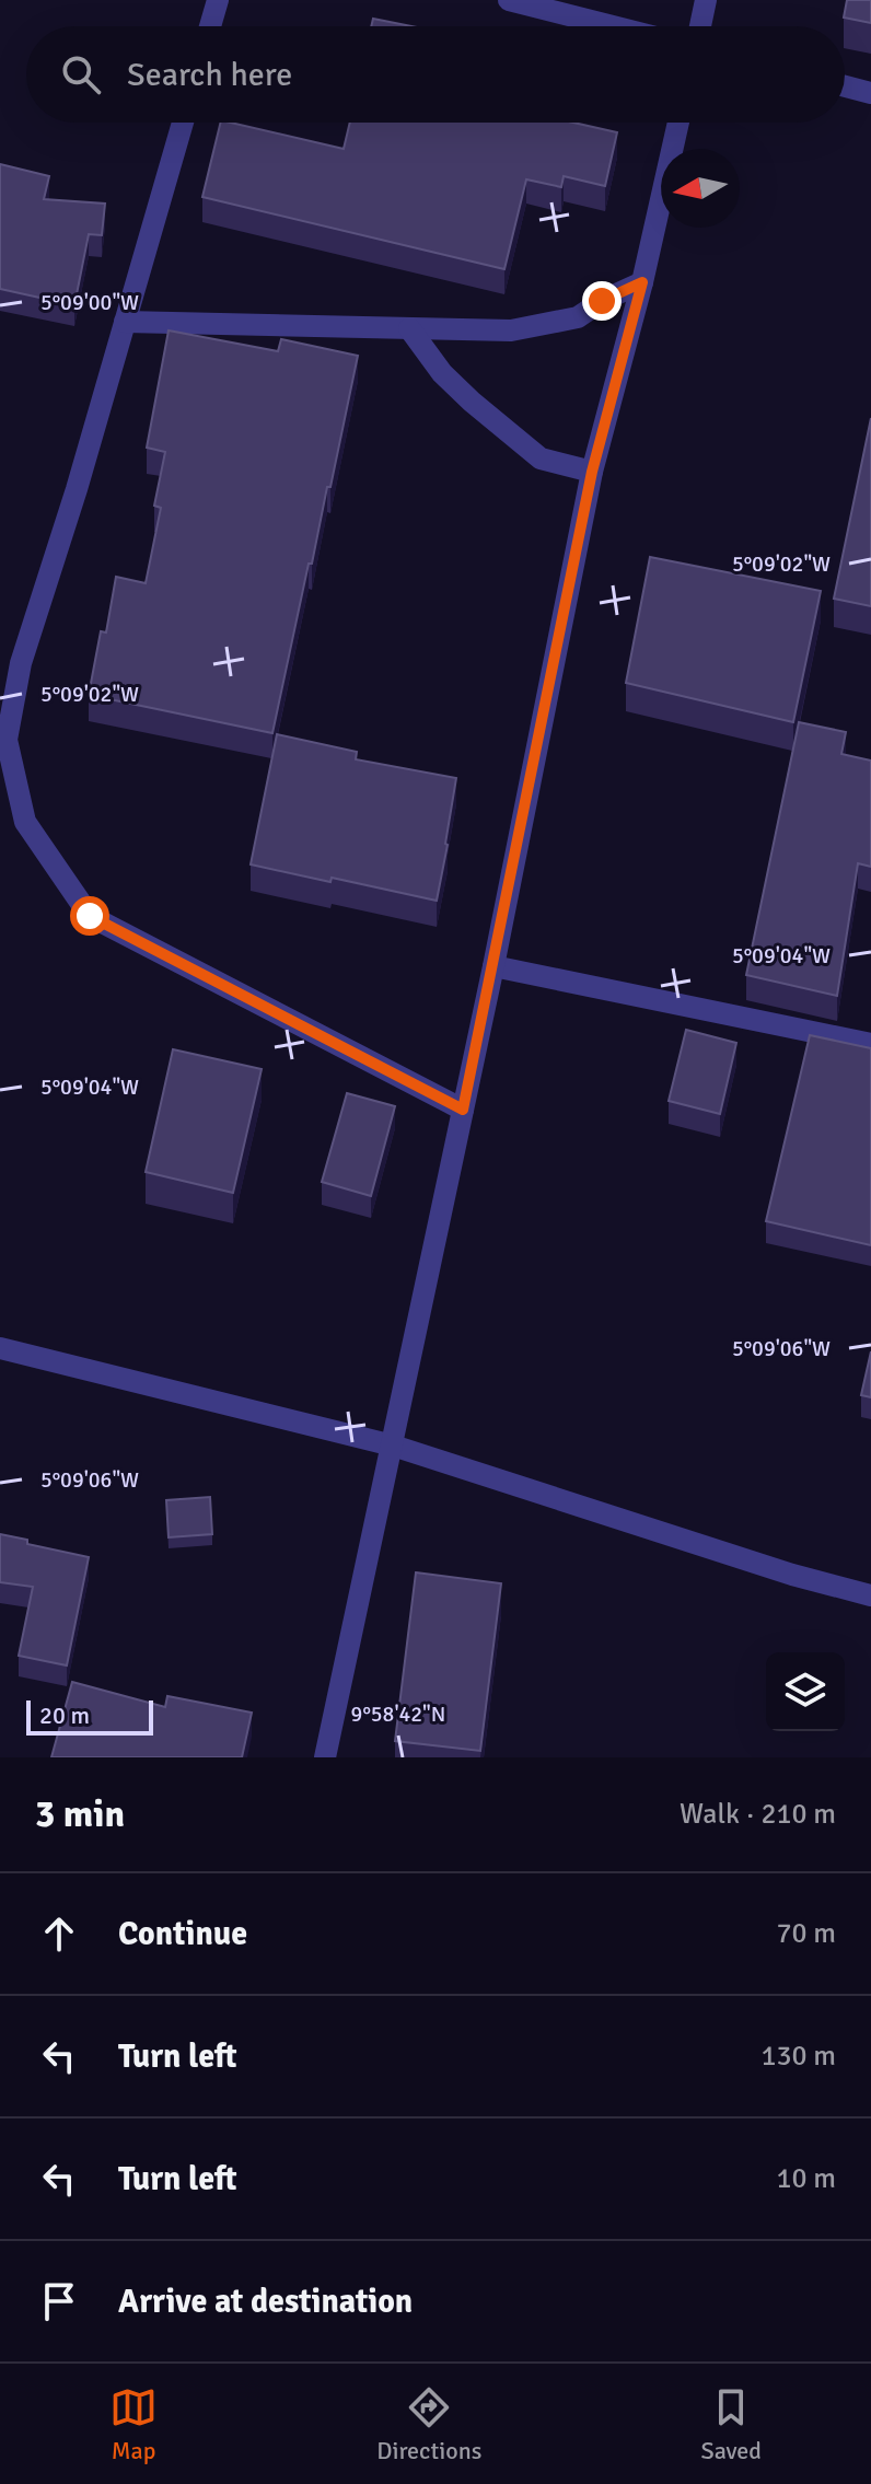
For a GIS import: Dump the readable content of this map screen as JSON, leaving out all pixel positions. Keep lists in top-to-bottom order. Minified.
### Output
{"scale_bar":"20 m","north":"left","page":{"search":"Search here","scale":"20 m","heading":["3 min","Walk · 210 m"],"list":[["Continue","70 m"],["Turn left","130 m"],["Turn left","10 m"],"Arrive at destination"],"nav":["Map","Directions","Saved"]},"coordinates":["5°09'00\"W","5°09'02\"W","5°09'04\"W","5°09'06\"W","9°58'42\"N"]}
